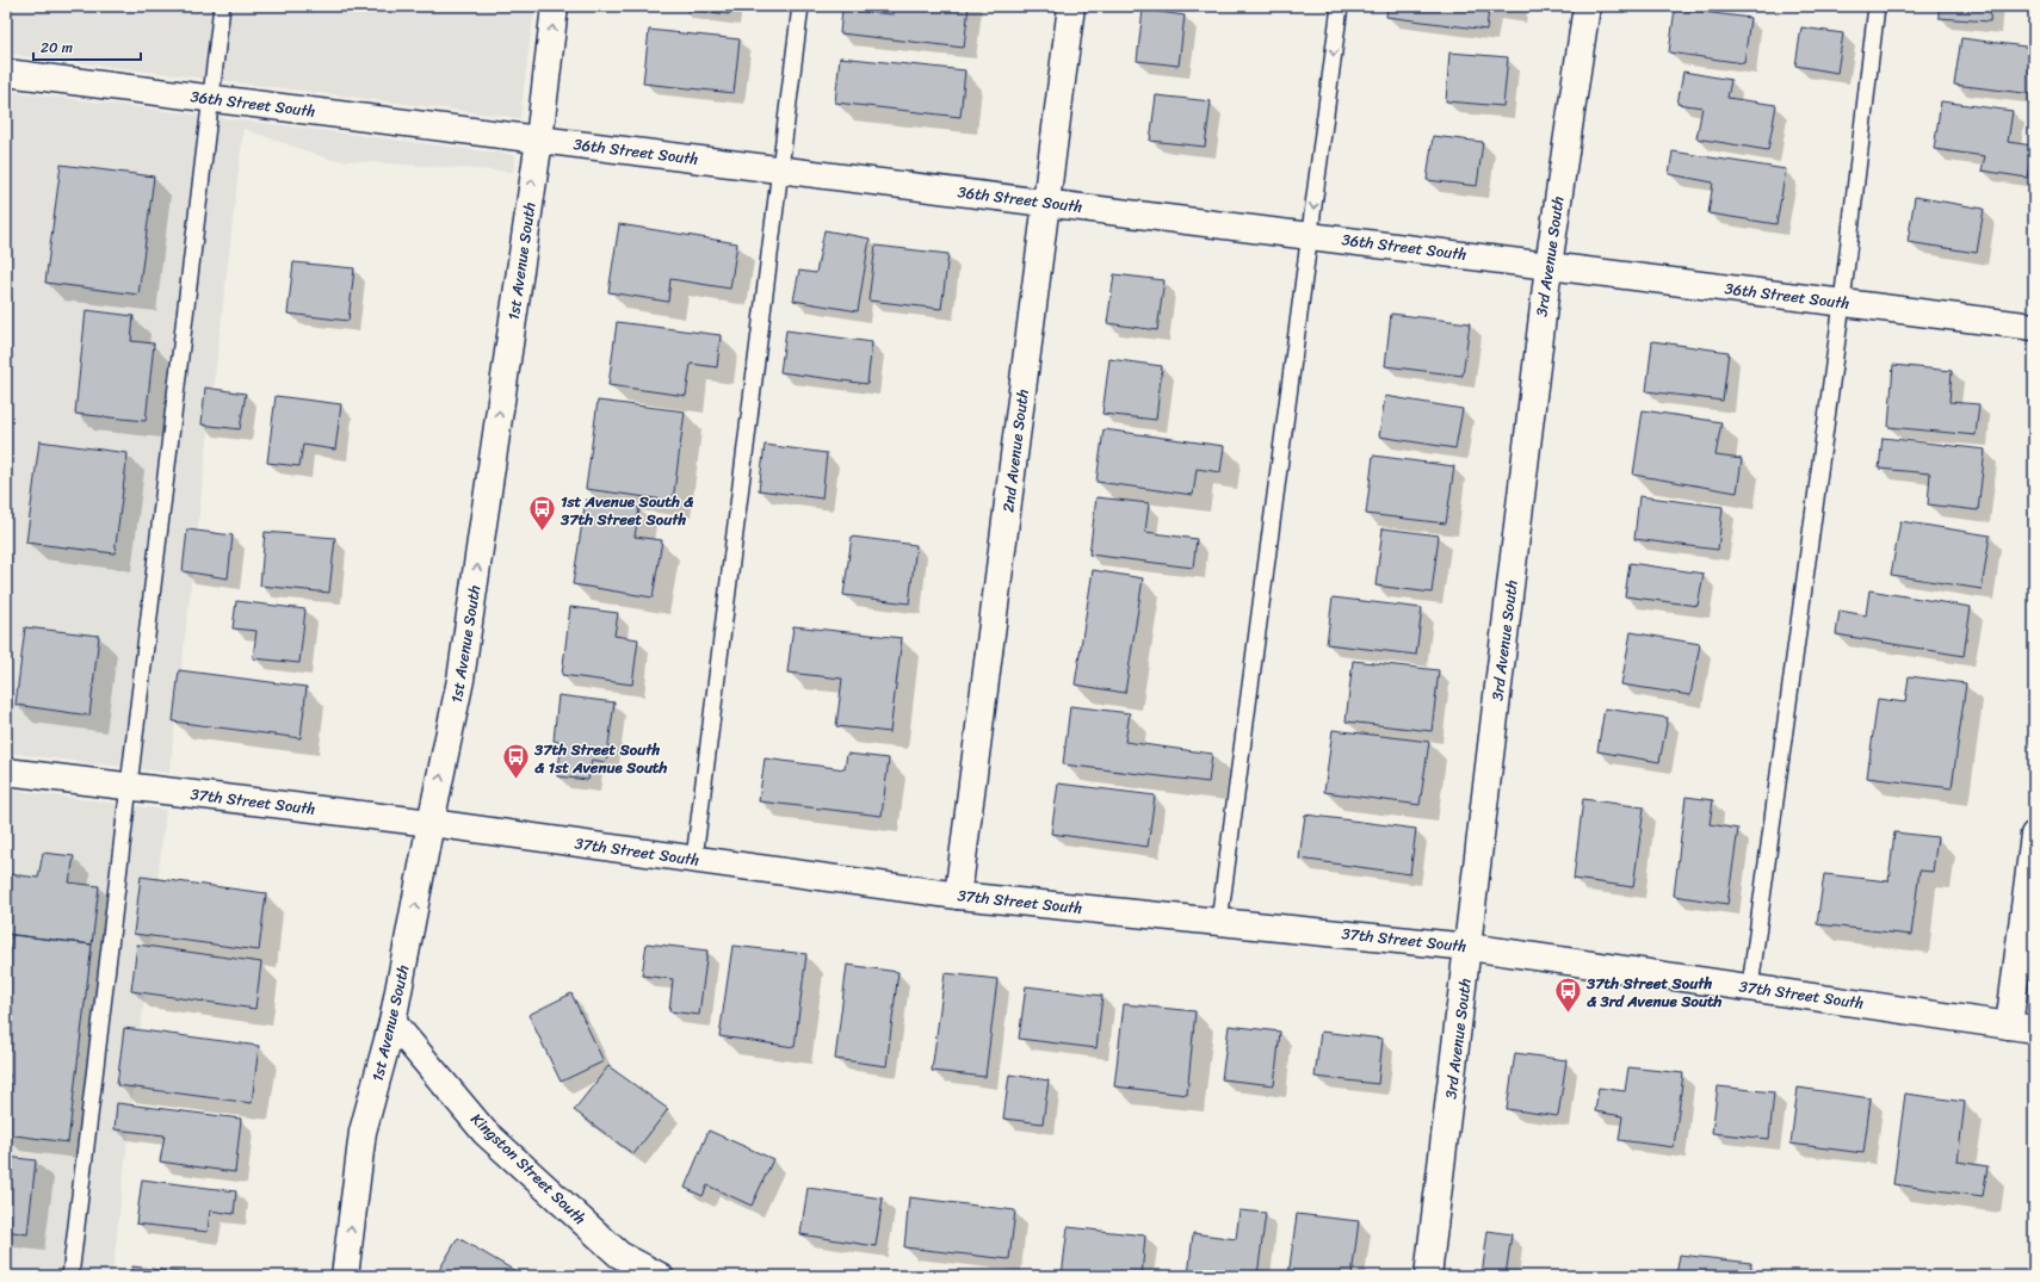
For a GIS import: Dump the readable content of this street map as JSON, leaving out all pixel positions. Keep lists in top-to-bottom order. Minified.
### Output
{"streets":{"street":["36th Street South","3rd Avenue South","1st Avenue South","2nd Avenue South","37th Street South","Kingston Street South"]},"crossings":[["36th Street South","3rd Avenue South"],["36th Street South","1st Avenue South"],["36th Street South","2nd Avenue South"],["3rd Avenue South","37th Street South"],["1st Avenue South","37th Street South"],["1st Avenue South","Kingston Street South"],["2nd Avenue South","37th Street South"]],"one_way":["1st Avenue South"],"places":{"bus stop":["1st Avenue South & 37th Street South","37th Street South & 1st Avenue South","37th Street South & 3rd Avenue South"]},"scale_bar":"20 m"}
